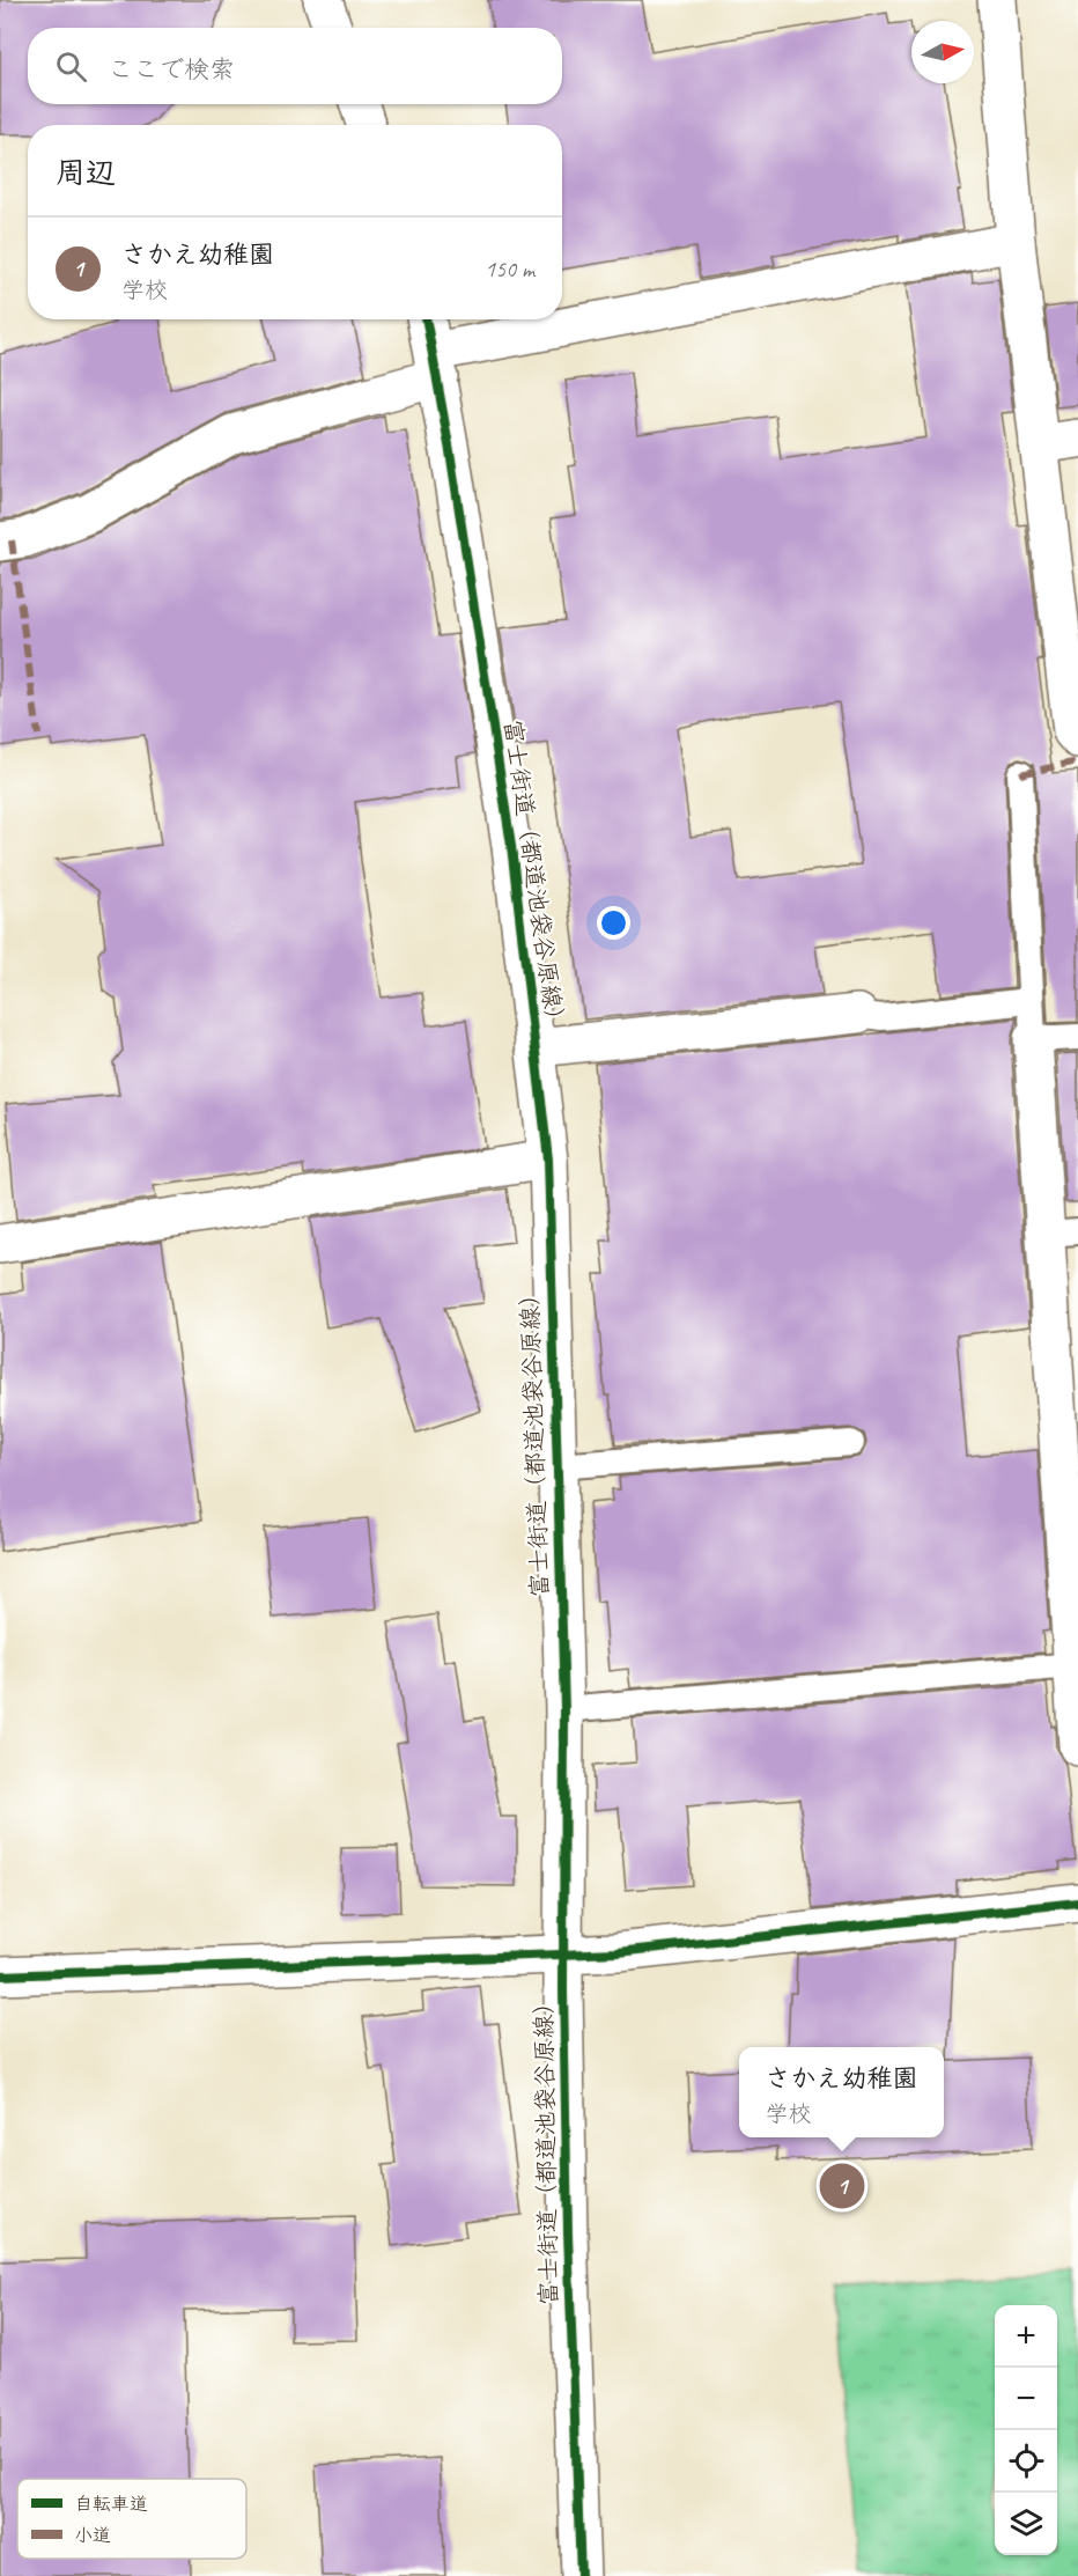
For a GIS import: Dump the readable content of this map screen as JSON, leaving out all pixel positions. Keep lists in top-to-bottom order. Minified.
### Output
{"streets":{"street":["富士街道（都道池袋谷原線）"]},"legend":["自転車道","小道"],"north":"right","page":{"search":"ここで検索","heading":"周辺","list":[{"mark":"1","name":"さかえ幼稚園","note":"学校","value":"150 m"}],"popup":["さかえ幼稚園","学校"],"pins":"1","map_buttons":["+","−"]}}
